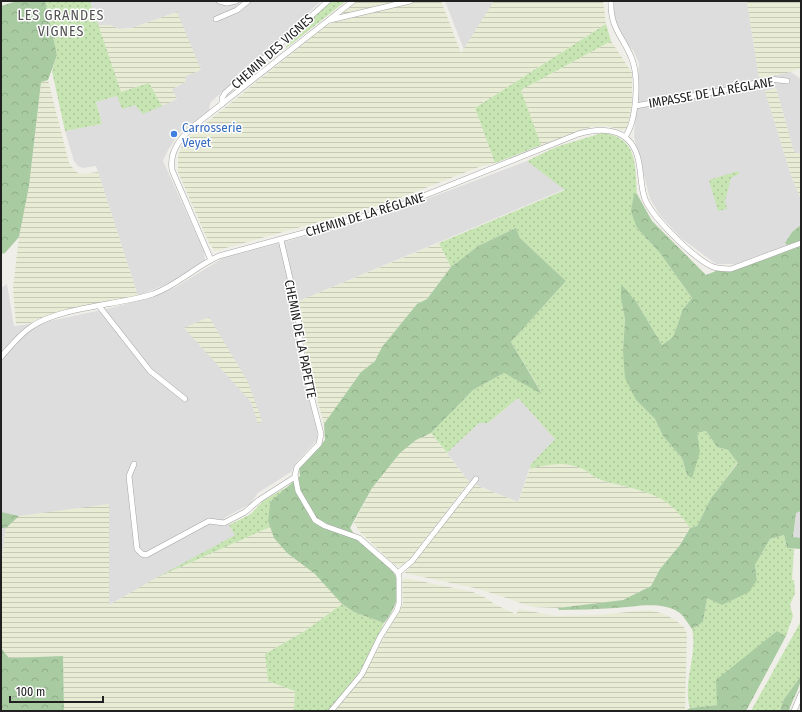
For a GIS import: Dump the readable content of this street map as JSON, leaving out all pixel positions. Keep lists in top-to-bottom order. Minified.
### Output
{"streets":{"street":["CHEMIN DES VIGNES","IMPASSE DE LA RÉGLANE","CHEMIN DE LA RÉGLANE","CHEMIN DE LA PAPETTE"]},"crossings":[["CHEMIN DE LA RÉGLANE","CHEMIN DE LA PAPETTE"]],"districts":["LES GRANDES VIGNES"],"places":["Carrosserie Veyet"],"scale_bar":"100 m"}
